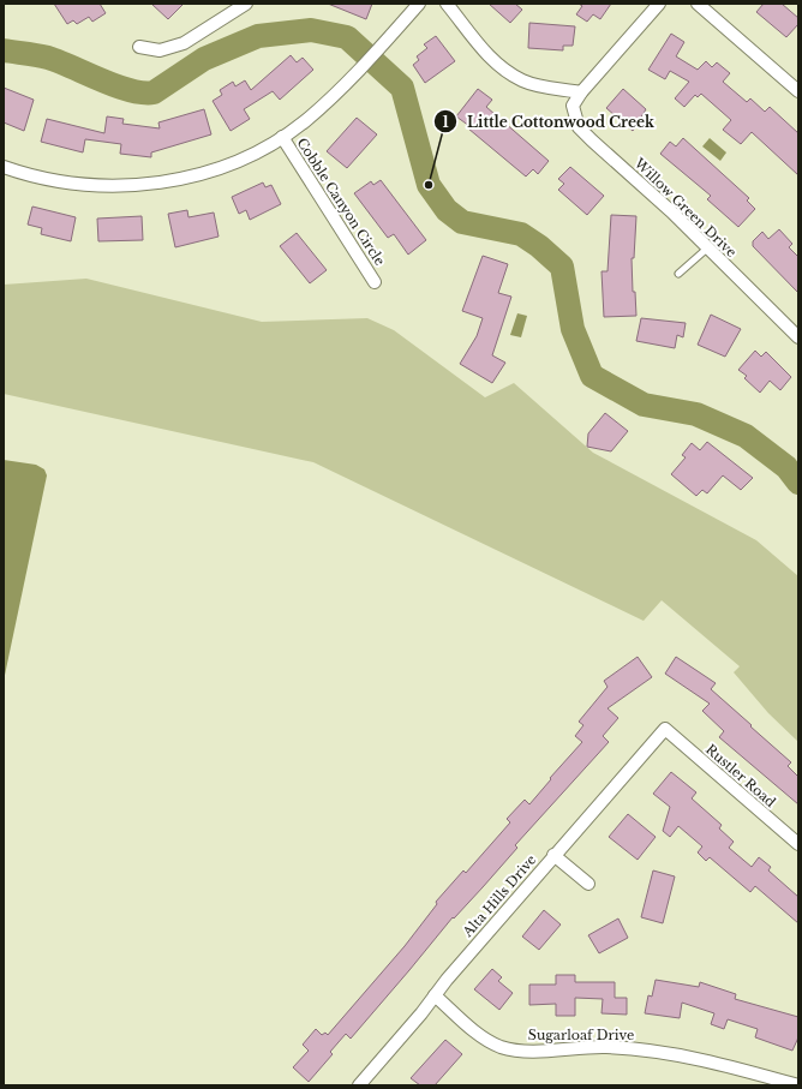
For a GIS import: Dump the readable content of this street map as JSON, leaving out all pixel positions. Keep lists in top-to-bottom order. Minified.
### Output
{"streets":{"street":["Cobble Canyon Circle","Willow Green Drive","Rustler Road","Alta Hills Drive","Sugarloaf Drive"]},"crossings":[["Rustler Road","Alta Hills Drive"],["Alta Hills Drive","Sugarloaf Drive"]],"places":["Little Cottonwood Creek"]}
